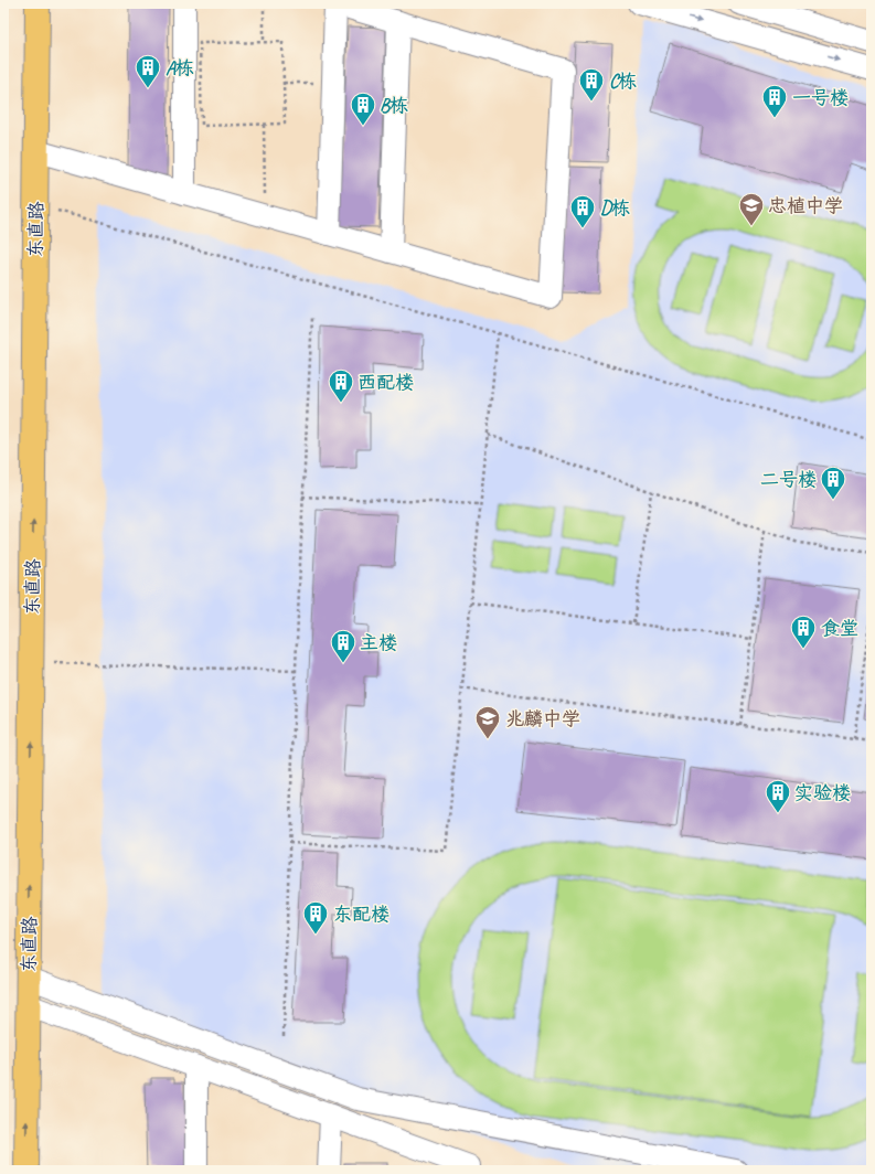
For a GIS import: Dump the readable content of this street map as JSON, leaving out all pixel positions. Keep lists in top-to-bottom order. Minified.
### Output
{"streets":{"main road":["东直路"]},"one_way":["东直路"],"places":{"building":["A栋","C栋","一号楼","B栋","D栋","西配楼","二号楼","食堂","主楼","实验楼","东配楼"],"school or university":["忠植中学","兆麟中学"]}}
